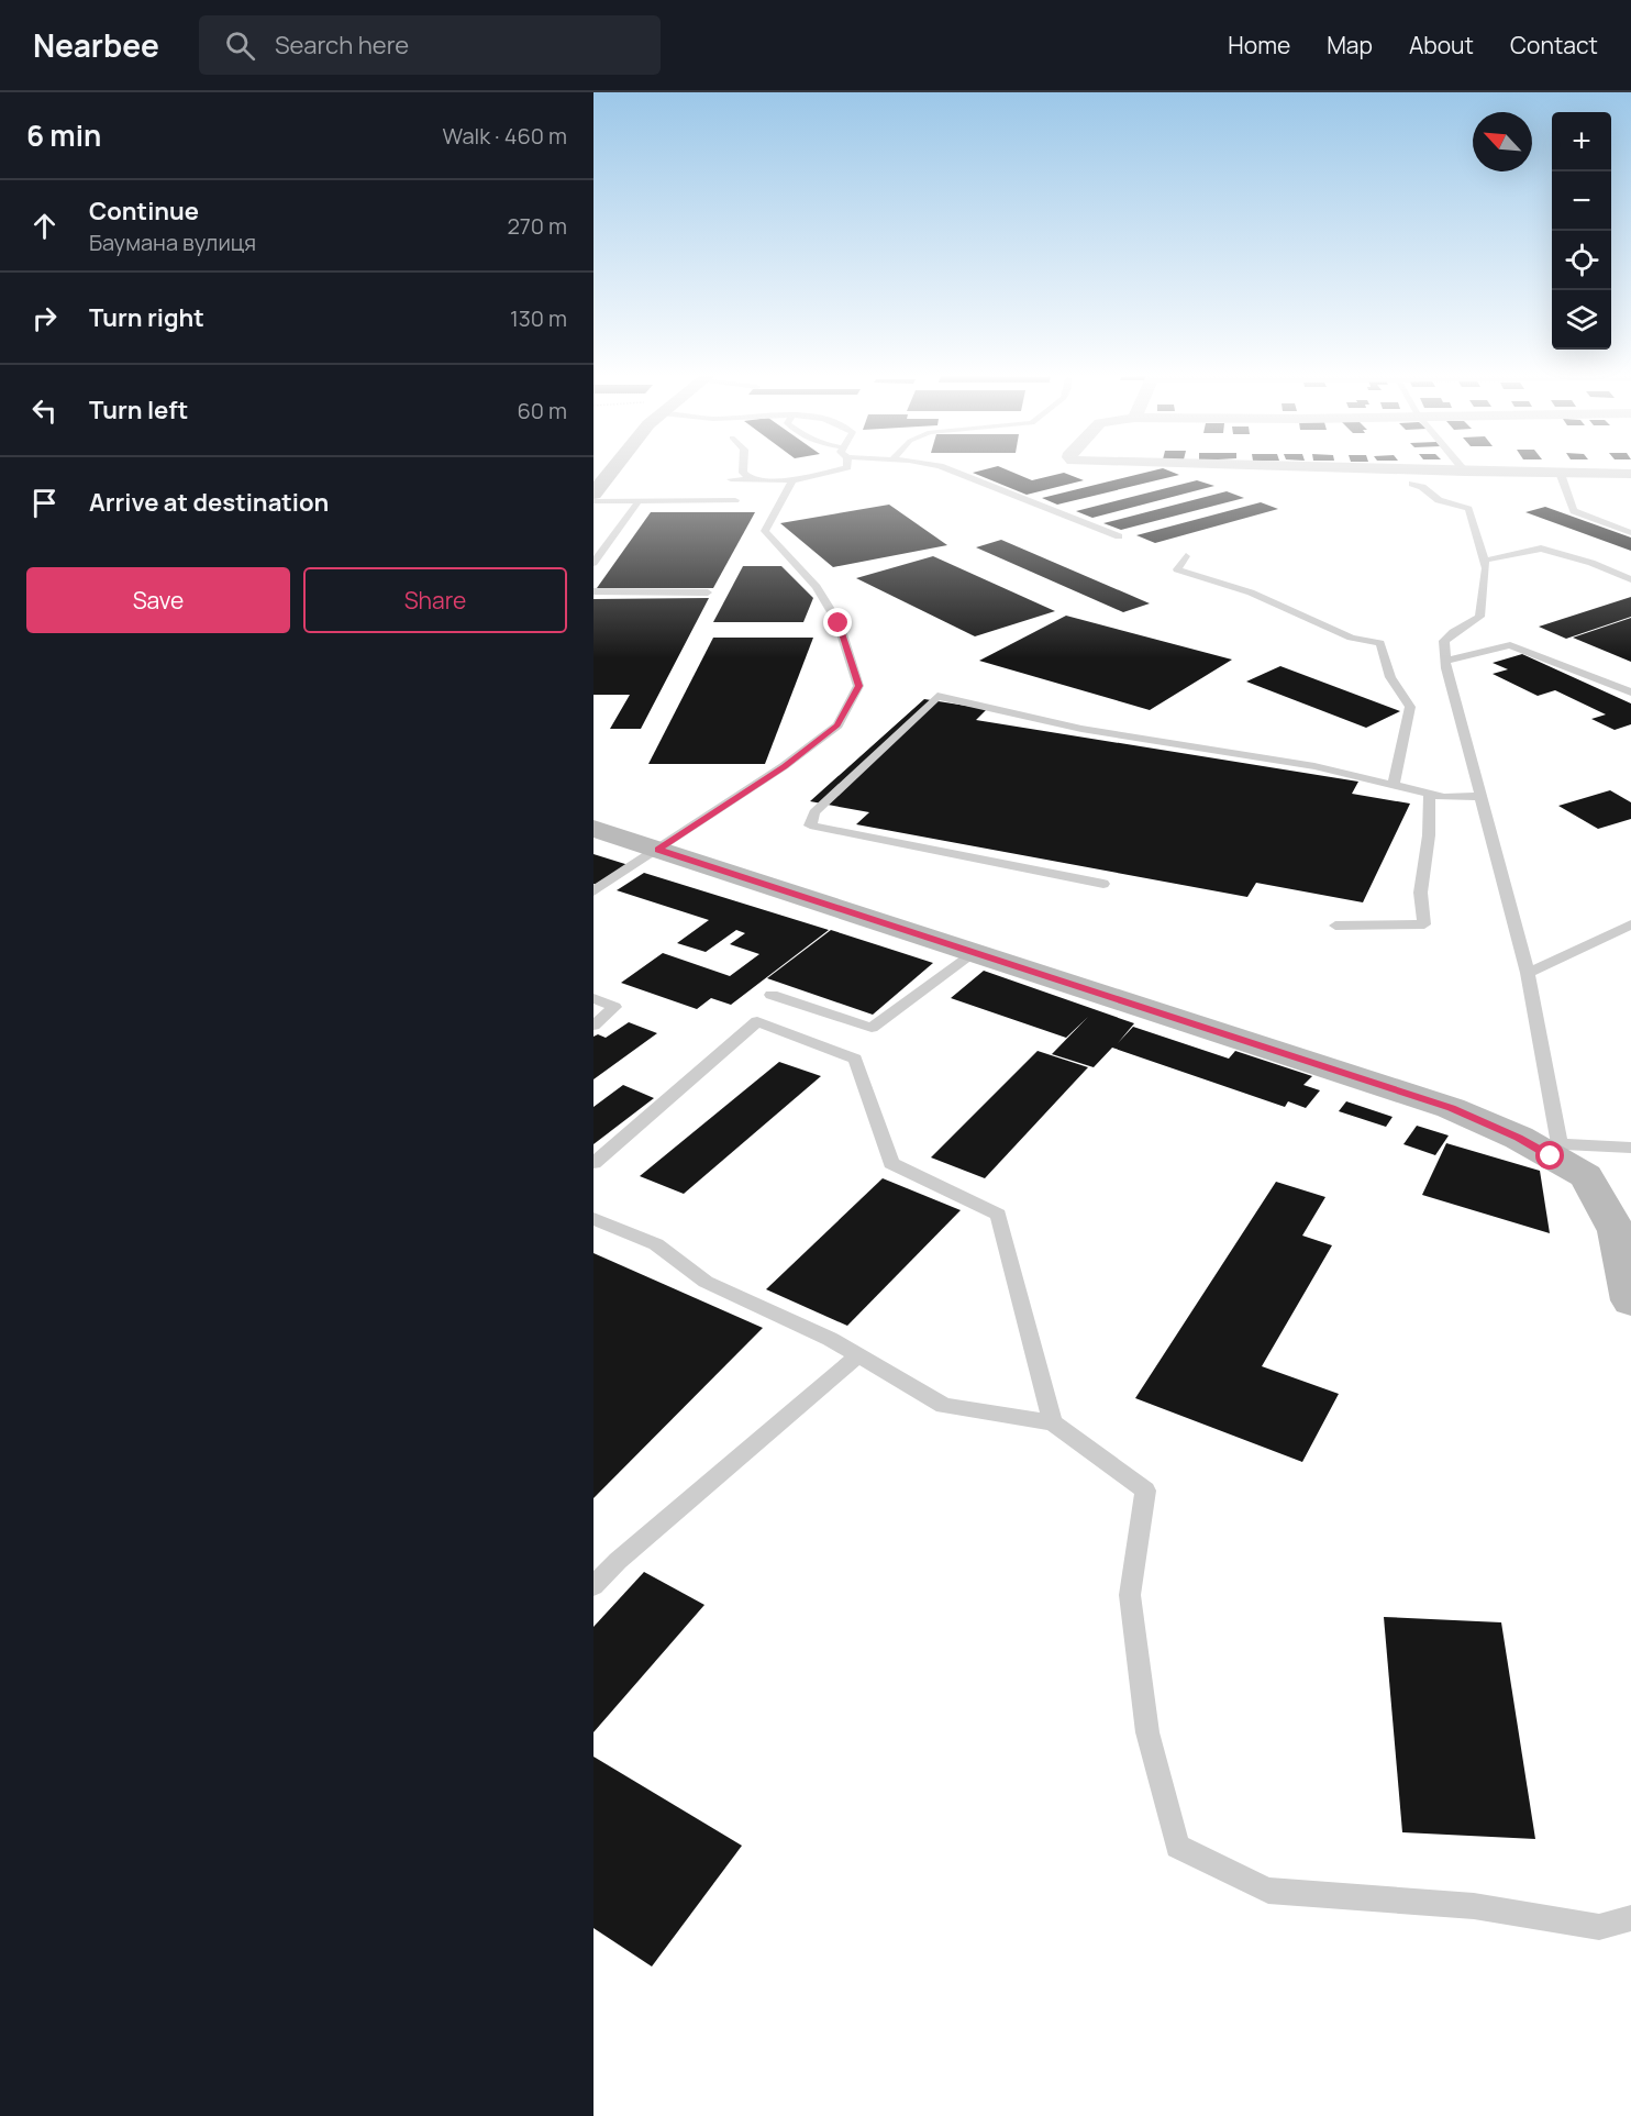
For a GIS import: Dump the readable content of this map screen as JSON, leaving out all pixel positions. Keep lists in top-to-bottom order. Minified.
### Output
{"north":"top left","page":{"header":"Nearbee","search":"Search here","nav":["Home","Map","About","Contact"],"heading":["6 min","Walk · 460 m"],"map_buttons":["+","−"],"list":[["Continue","Баумана вулиця","270 m"],["Turn right","130 m"],["Turn left","60 m"],"Arrive at destination"],"buttons":["Save","Share"]}}
